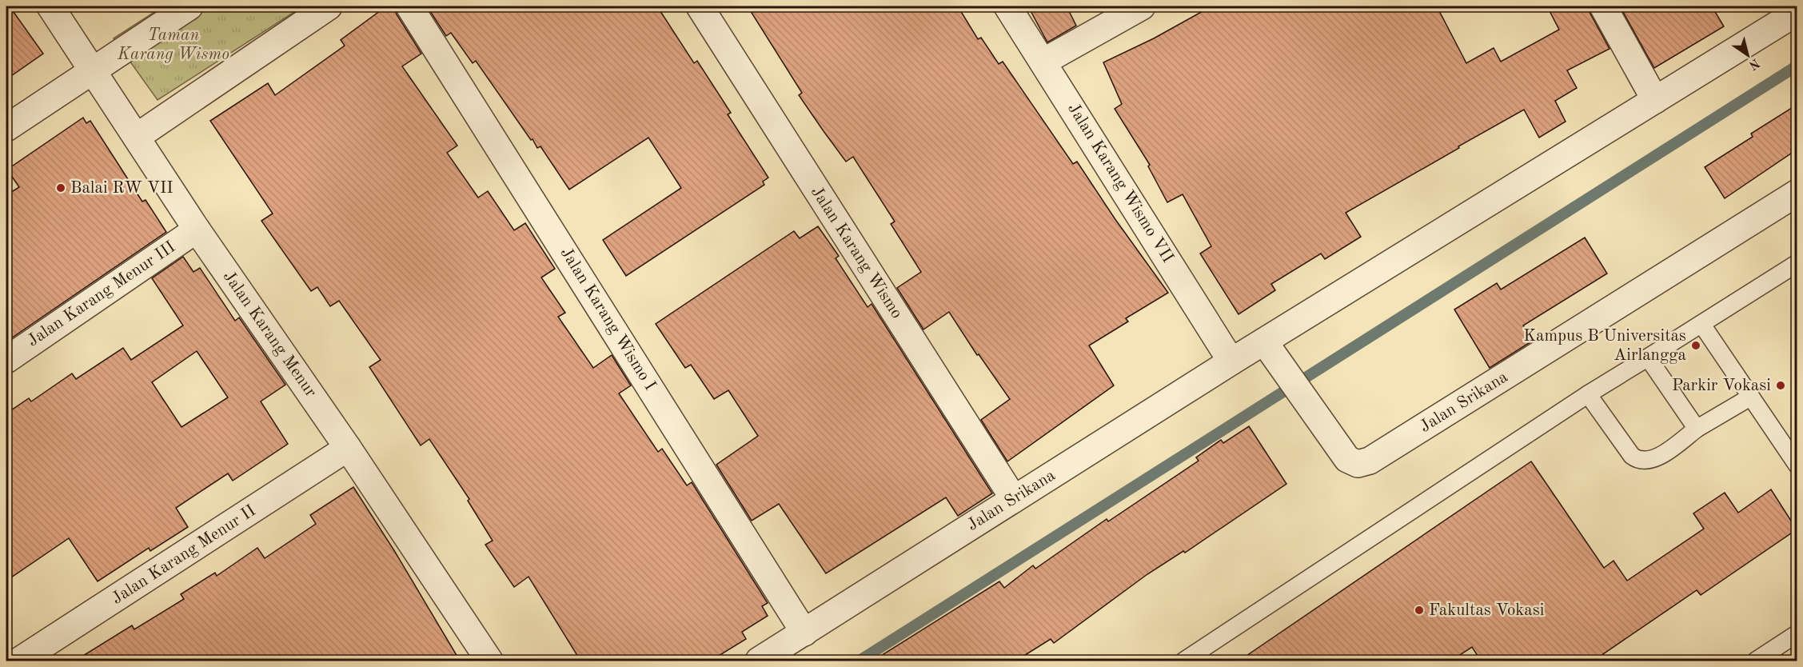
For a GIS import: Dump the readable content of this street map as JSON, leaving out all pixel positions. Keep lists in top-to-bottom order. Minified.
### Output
{"streets":{"street":["Jalan Karang Wismo VII","Jalan Karang Wismo","Jalan Karang Menur III","Jalan Karang Wismo I","Jalan Karang Menur","Jalan Srikana","Jalan Karang Menur II"]},"crossings":[["Jalan Karang Wismo VII","Jalan Srikana"],["Jalan Karang Wismo","Jalan Srikana"],["Jalan Karang Menur III","Jalan Karang Menur"],["Jalan Karang Wismo I","Jalan Srikana"],["Jalan Karang Menur","Jalan Karang Menur II"]],"parks":["Taman Karang Wismo"],"places":["Balai RW VII","Kampus B Universitas Airlangga","Parkir Vokasi","Fakultas Vokasi"],"north":"bottom right"}
